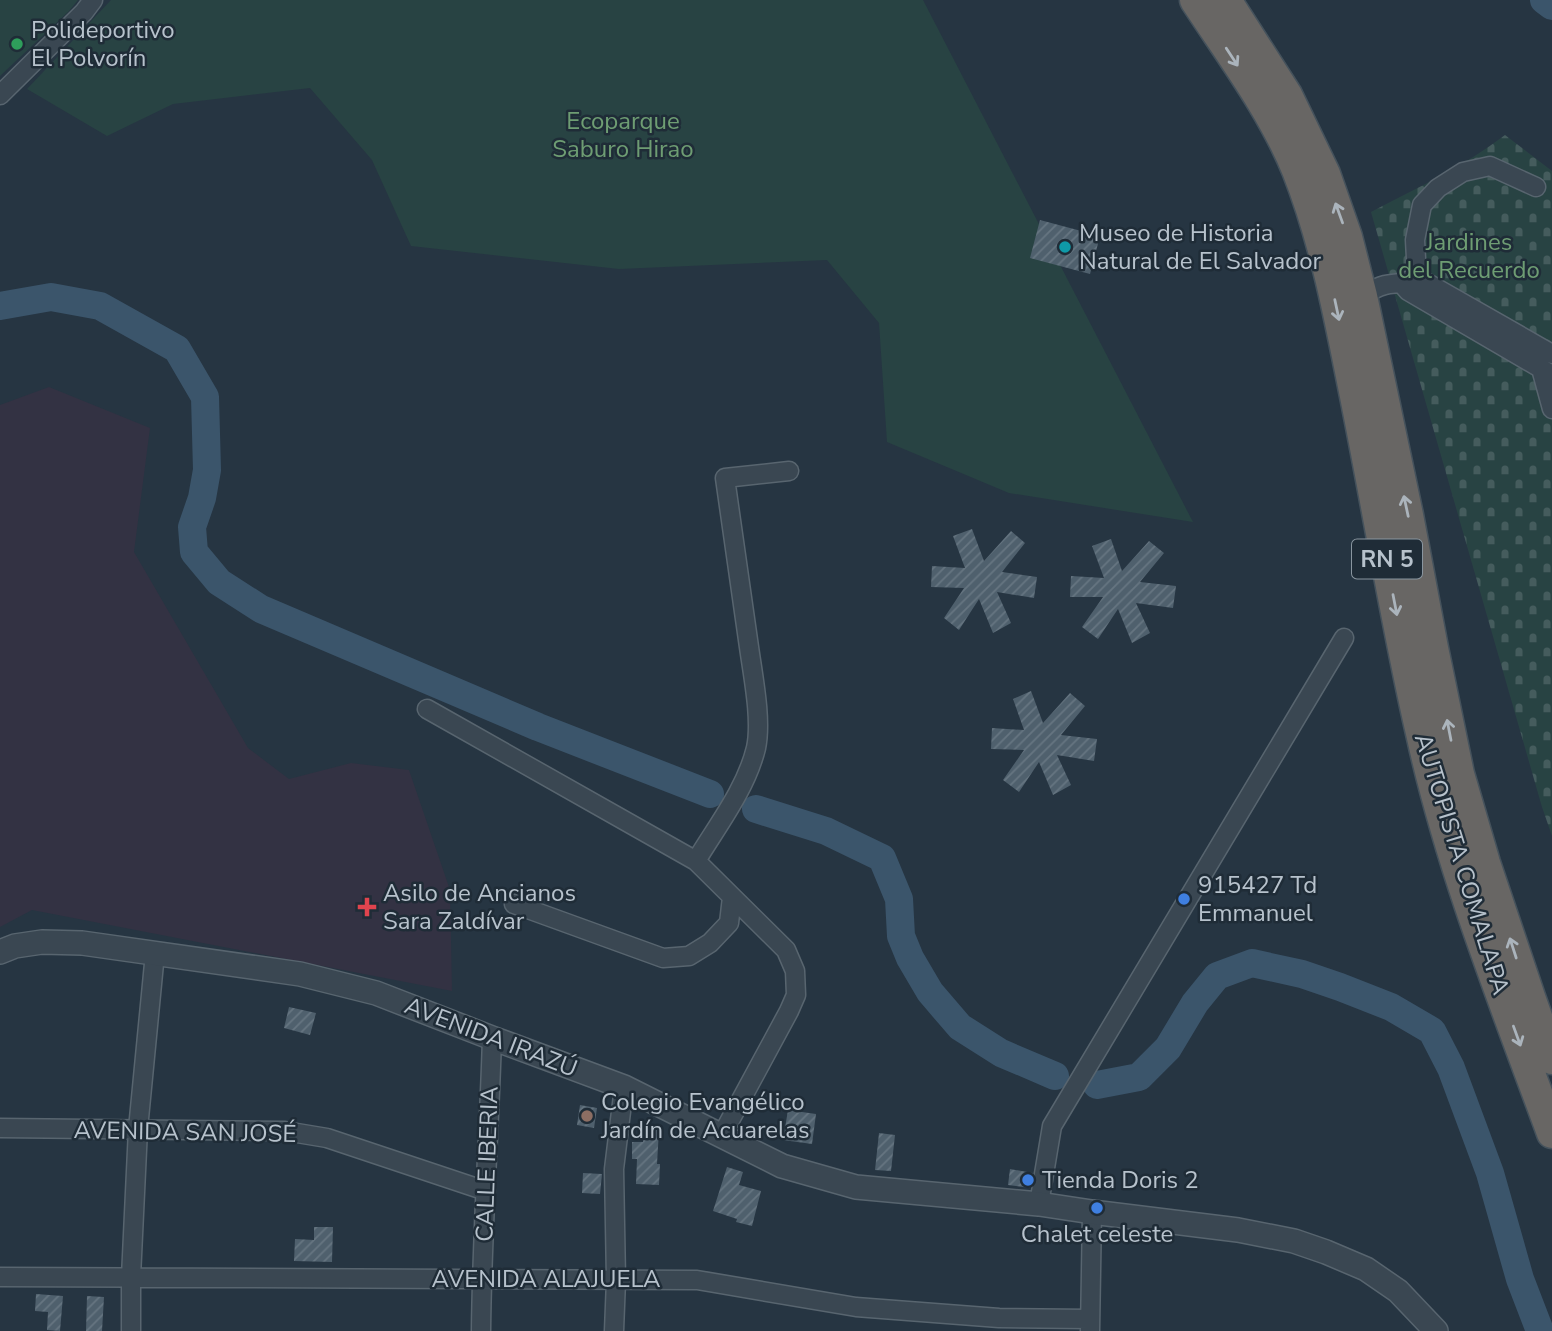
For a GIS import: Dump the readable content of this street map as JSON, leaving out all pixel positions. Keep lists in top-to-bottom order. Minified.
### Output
{"streets":{"highway":["RN 5","AUTOPISTA COMALAPA"],"street":["AVENIDA IRAZÚ","AVENIDA SAN JOSÉ","CALLE IBERIA","AVENIDA ALAJUELA"]},"crossings":[["AVENIDA IRAZÚ","CALLE IBERIA"],["AVENIDA SAN JOSÉ","CALLE IBERIA"],["CALLE IBERIA","AVENIDA ALAJUELA"]],"parks":["Ecoparque Saburo Hirao","Jardines del Recuerdo"],"places":{"other":["Polideportivo El Polvorín","Museo de Historia Natural de El Salvador","915427 Td Emmanuel","Colegio Evangélico Jardín de Acuarelas","Tienda Doris 2","Chalet celeste"],"health":["Asilo de Ancianos Sara Zaldívar"]}}
